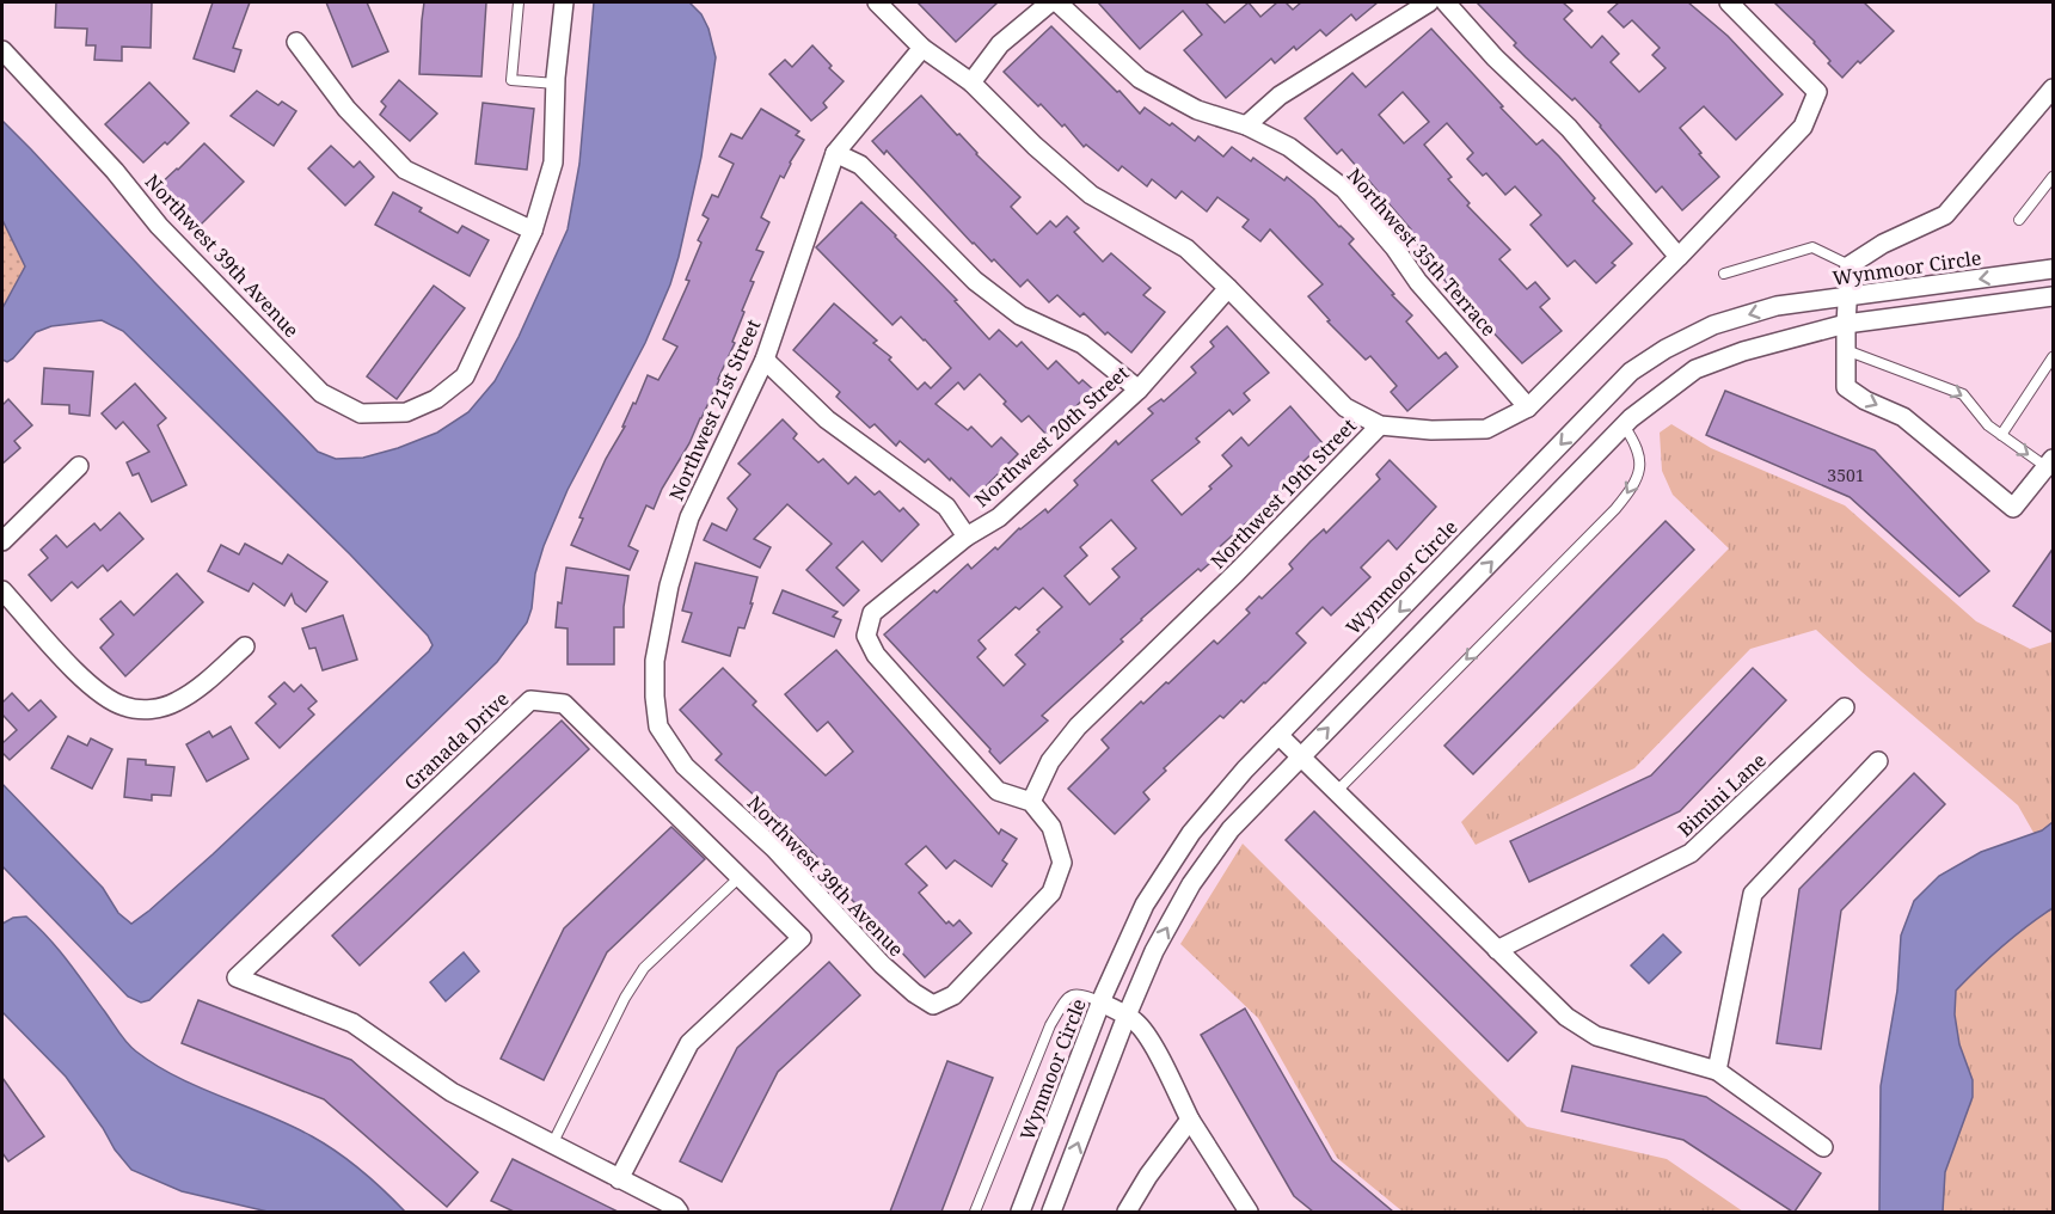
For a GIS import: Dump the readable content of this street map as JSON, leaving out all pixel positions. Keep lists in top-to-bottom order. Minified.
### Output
{"streets":{"street":["Northwest 35th Terrace","Northwest 39th Avenue","Wynmoor Circle","Northwest 21st Street","Northwest 20th Street","Northwest 19th Street","Granada Drive","Bimini Lane"]},"crossings":[["Northwest 35th Terrace","Northwest 19th Street"],["Northwest 39th Avenue","Northwest 21st Street"],["Northwest 39th Avenue","Northwest 20th Street"],["Northwest 39th Avenue","Northwest 19th Street"],["Northwest 20th Street","Northwest 19th Street"]],"house_numbers":["3501"]}
